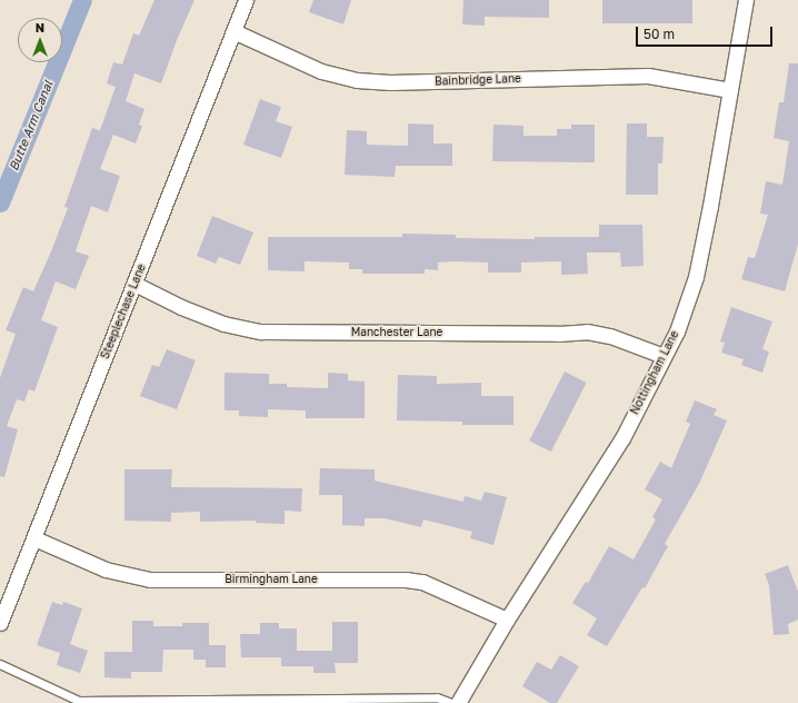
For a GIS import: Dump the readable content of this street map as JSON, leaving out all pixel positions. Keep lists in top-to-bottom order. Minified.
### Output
{"streets":{"street":["Bainbridge Lane","Steeplechase Lane","Manchester Lane","Nottingham Lane","Birmingham Lane"]},"crossings":[["Bainbridge Lane","Steeplechase Lane"],["Bainbridge Lane","Nottingham Lane"],["Steeplechase Lane","Manchester Lane"],["Steeplechase Lane","Birmingham Lane"],["Manchester Lane","Nottingham Lane"],["Nottingham Lane","Birmingham Lane"]],"water":["Butte Arm Canal"],"scale_bar":"50 m","north":"top"}
